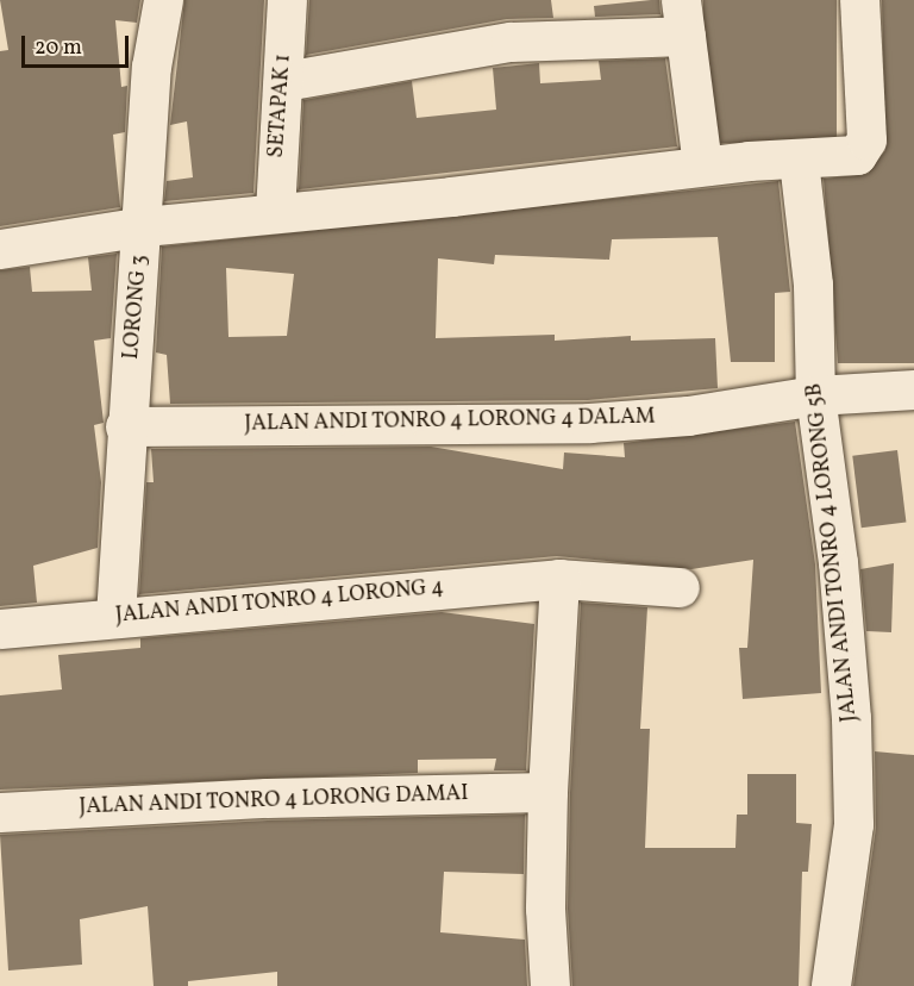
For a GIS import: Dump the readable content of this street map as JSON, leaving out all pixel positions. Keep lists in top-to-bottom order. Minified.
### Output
{"streets":{"street":["SETAPAK 1","LORONG 3","JALAN ANDI TONRO 4 LORONG 4 DALAM","JALAN ANDI TONRO 4 LORONG 5B","JALAN ANDI TONRO 4 LORONG 4","JALAN ANDI TONRO 4 LORONG DAMAI"]},"crossings":[["LORONG 3","JALAN ANDI TONRO 4 LORONG 4 DALAM"],["LORONG 3","JALAN ANDI TONRO 4 LORONG 4"],["JALAN ANDI TONRO 4 LORONG 4 DALAM","JALAN ANDI TONRO 4 LORONG 5B"]],"scale_bar":"20 m"}
